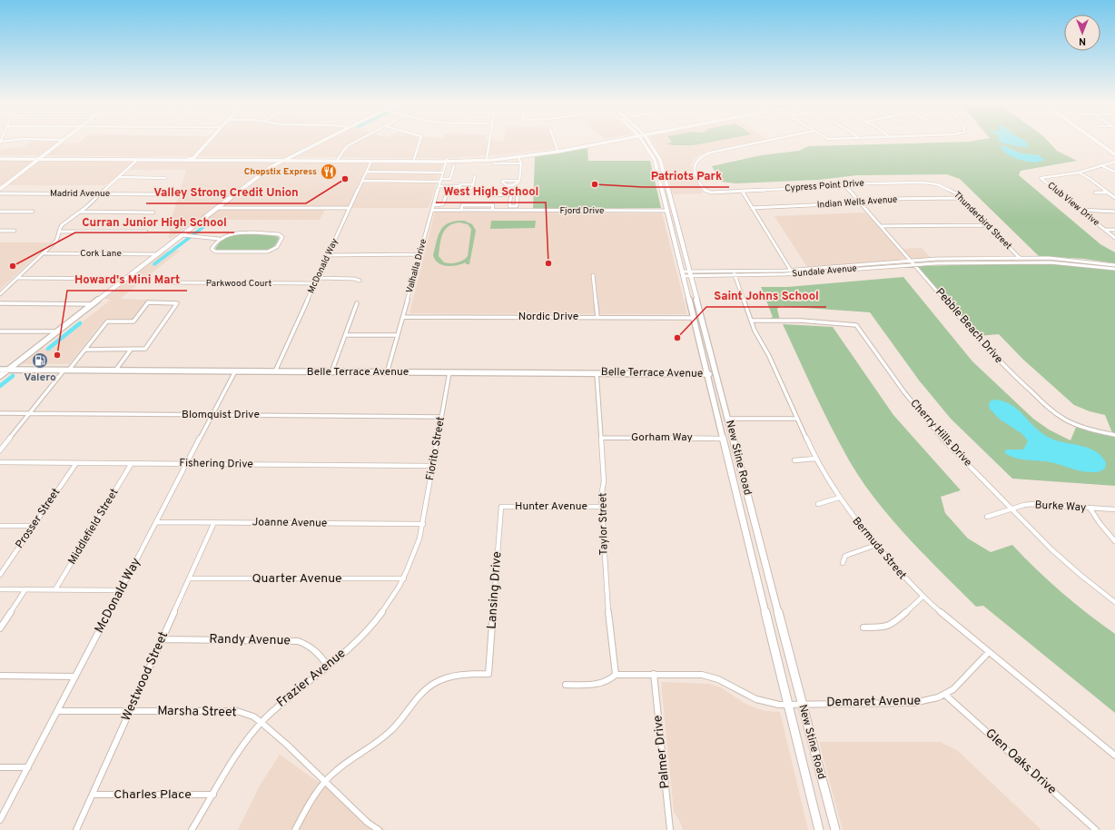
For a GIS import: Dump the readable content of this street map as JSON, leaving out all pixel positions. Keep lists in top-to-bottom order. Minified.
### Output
{"streets":{"main road":["Belle Terrace Avenue","New Stine Road"],"street":["Cypress Point Drive","Madrid Avenue","Indian Wells Avenue","Club View Drive","Fjord Drive","Thunderbird Street","Cork Lane","McDonald Way","Valhalla Drive","Sundale Avenue","Parkwood Court","Nordic Drive","Pebble Beach Drive","Blomquist Drive","Cherry Hills Drive","Gorham Way","Fiorito Street","Fishering Drive","Hunter Avenue","Burke Way","Prosser Street","Joanne Avenue","Taylor Street","Middlefield Street","Bermuda Street","Quarter Avenue","Lansing Drive","Randy Avenue","Westwood Street","Frazier Avenue","Demaret Avenue","Marsha Street","Palmer Drive","Glen Oaks Drive","Charles Place"]},"crossings":[["Cypress Point Drive","Thunderbird Street"],["Cypress Point Drive","Pebble Beach Drive"],["Indian Wells Avenue","Thunderbird Street"],["Indian Wells Avenue","Pebble Beach Drive"],["Fjord Drive","Valhalla Drive"],["Fjord Drive","New Stine Road"],["Thunderbird Street","Sundale Avenue"],["McDonald Way","Parkwood Court"],["McDonald Way","Belle Terrace Avenue"],["McDonald Way","Blomquist Drive"],["McDonald Way","Fishering Drive"],["McDonald Way","Joanne Avenue"],["McDonald Way","Marsha Street"],["Valhalla Drive","Nordic Drive"],["Valhalla Drive","Belle Terrace Avenue"],["Sundale Avenue","Pebble Beach Drive"],["Sundale Avenue","New Stine Road"],["Sundale Avenue","Bermuda Street"],["Nordic Drive","New Stine Road"],["Belle Terrace Avenue","Fiorito Street"],["Belle Terrace Avenue","New Stine Road"],["Belle Terrace Avenue","Taylor Street"],["Blomquist Drive","Fiorito Street"],["Cherry Hills Drive","Burke Way"],["Cherry Hills Drive","Bermuda Street"],["Gorham Way","New Stine Road"],["Gorham Way","Taylor Street"],["Fiorito Street","Fishering Drive"],["Fiorito Street","Joanne Avenue"],["Fiorito Street","Frazier Avenue"],["New Stine Road","Demaret Avenue"],["Fishering Drive","Prosser Street"],["Fishering Drive","Middlefield Street"],["Hunter Avenue","Taylor Street"],["Hunter Avenue","Lansing Drive"],["Joanne Avenue","Westwood Street"],["Joanne Avenue","Frazier Avenue"],["Taylor Street","Demaret Avenue"],["Bermuda Street","Demaret Avenue"],["Quarter Avenue","Westwood Street"],["Quarter Avenue","Frazier Avenue"],["Lansing Drive","Marsha Street"],["Randy Avenue","Westwood Street"],["Randy Avenue","Frazier Avenue"],["Westwood Street","Marsha Street"],["Westwood Street","Charles Place"],["Frazier Avenue","Marsha Street"],["Frazier Avenue","Charles Place"],["Demaret Avenue","Palmer Drive"],["Demaret Avenue","Glen Oaks Drive"]],"places":{"restaurant":["Chopstix Express"],"other":["Valley Strong Credit Union","Patriots Park","West High School","Curran Junior High School","Saint Johns School","Howard's Mini Mart"],"fuel station":["Valero"]},"north":"bottom"}
